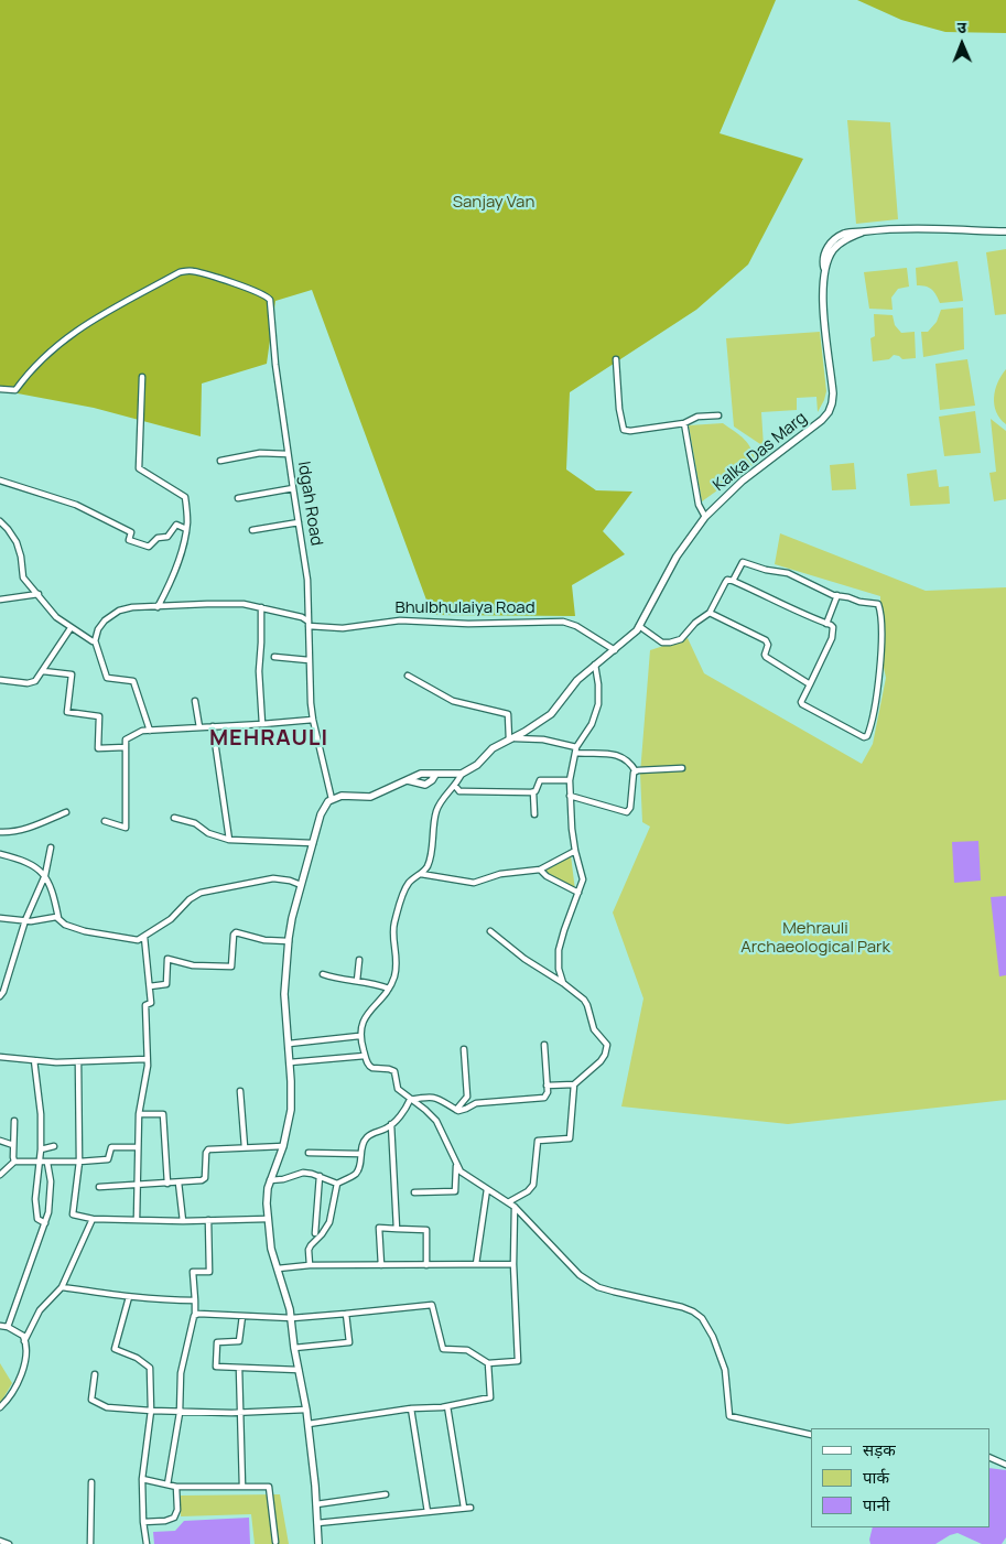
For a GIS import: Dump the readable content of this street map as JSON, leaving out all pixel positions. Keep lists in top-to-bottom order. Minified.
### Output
{"streets":{"street":["Kalka Das Marg","Idgah Road","Bhulbhulaiya Road"]},"crossings":[["Kalka Das Marg","Bhulbhulaiya Road"],["Idgah Road","Bhulbhulaiya Road"]],"districts":["MEHRAULI"],"parks":["Sanjay Van","Mehrauli Archaeological Park"],"legend":["सड़क","पार्क","पानी"],"north":"top"}
